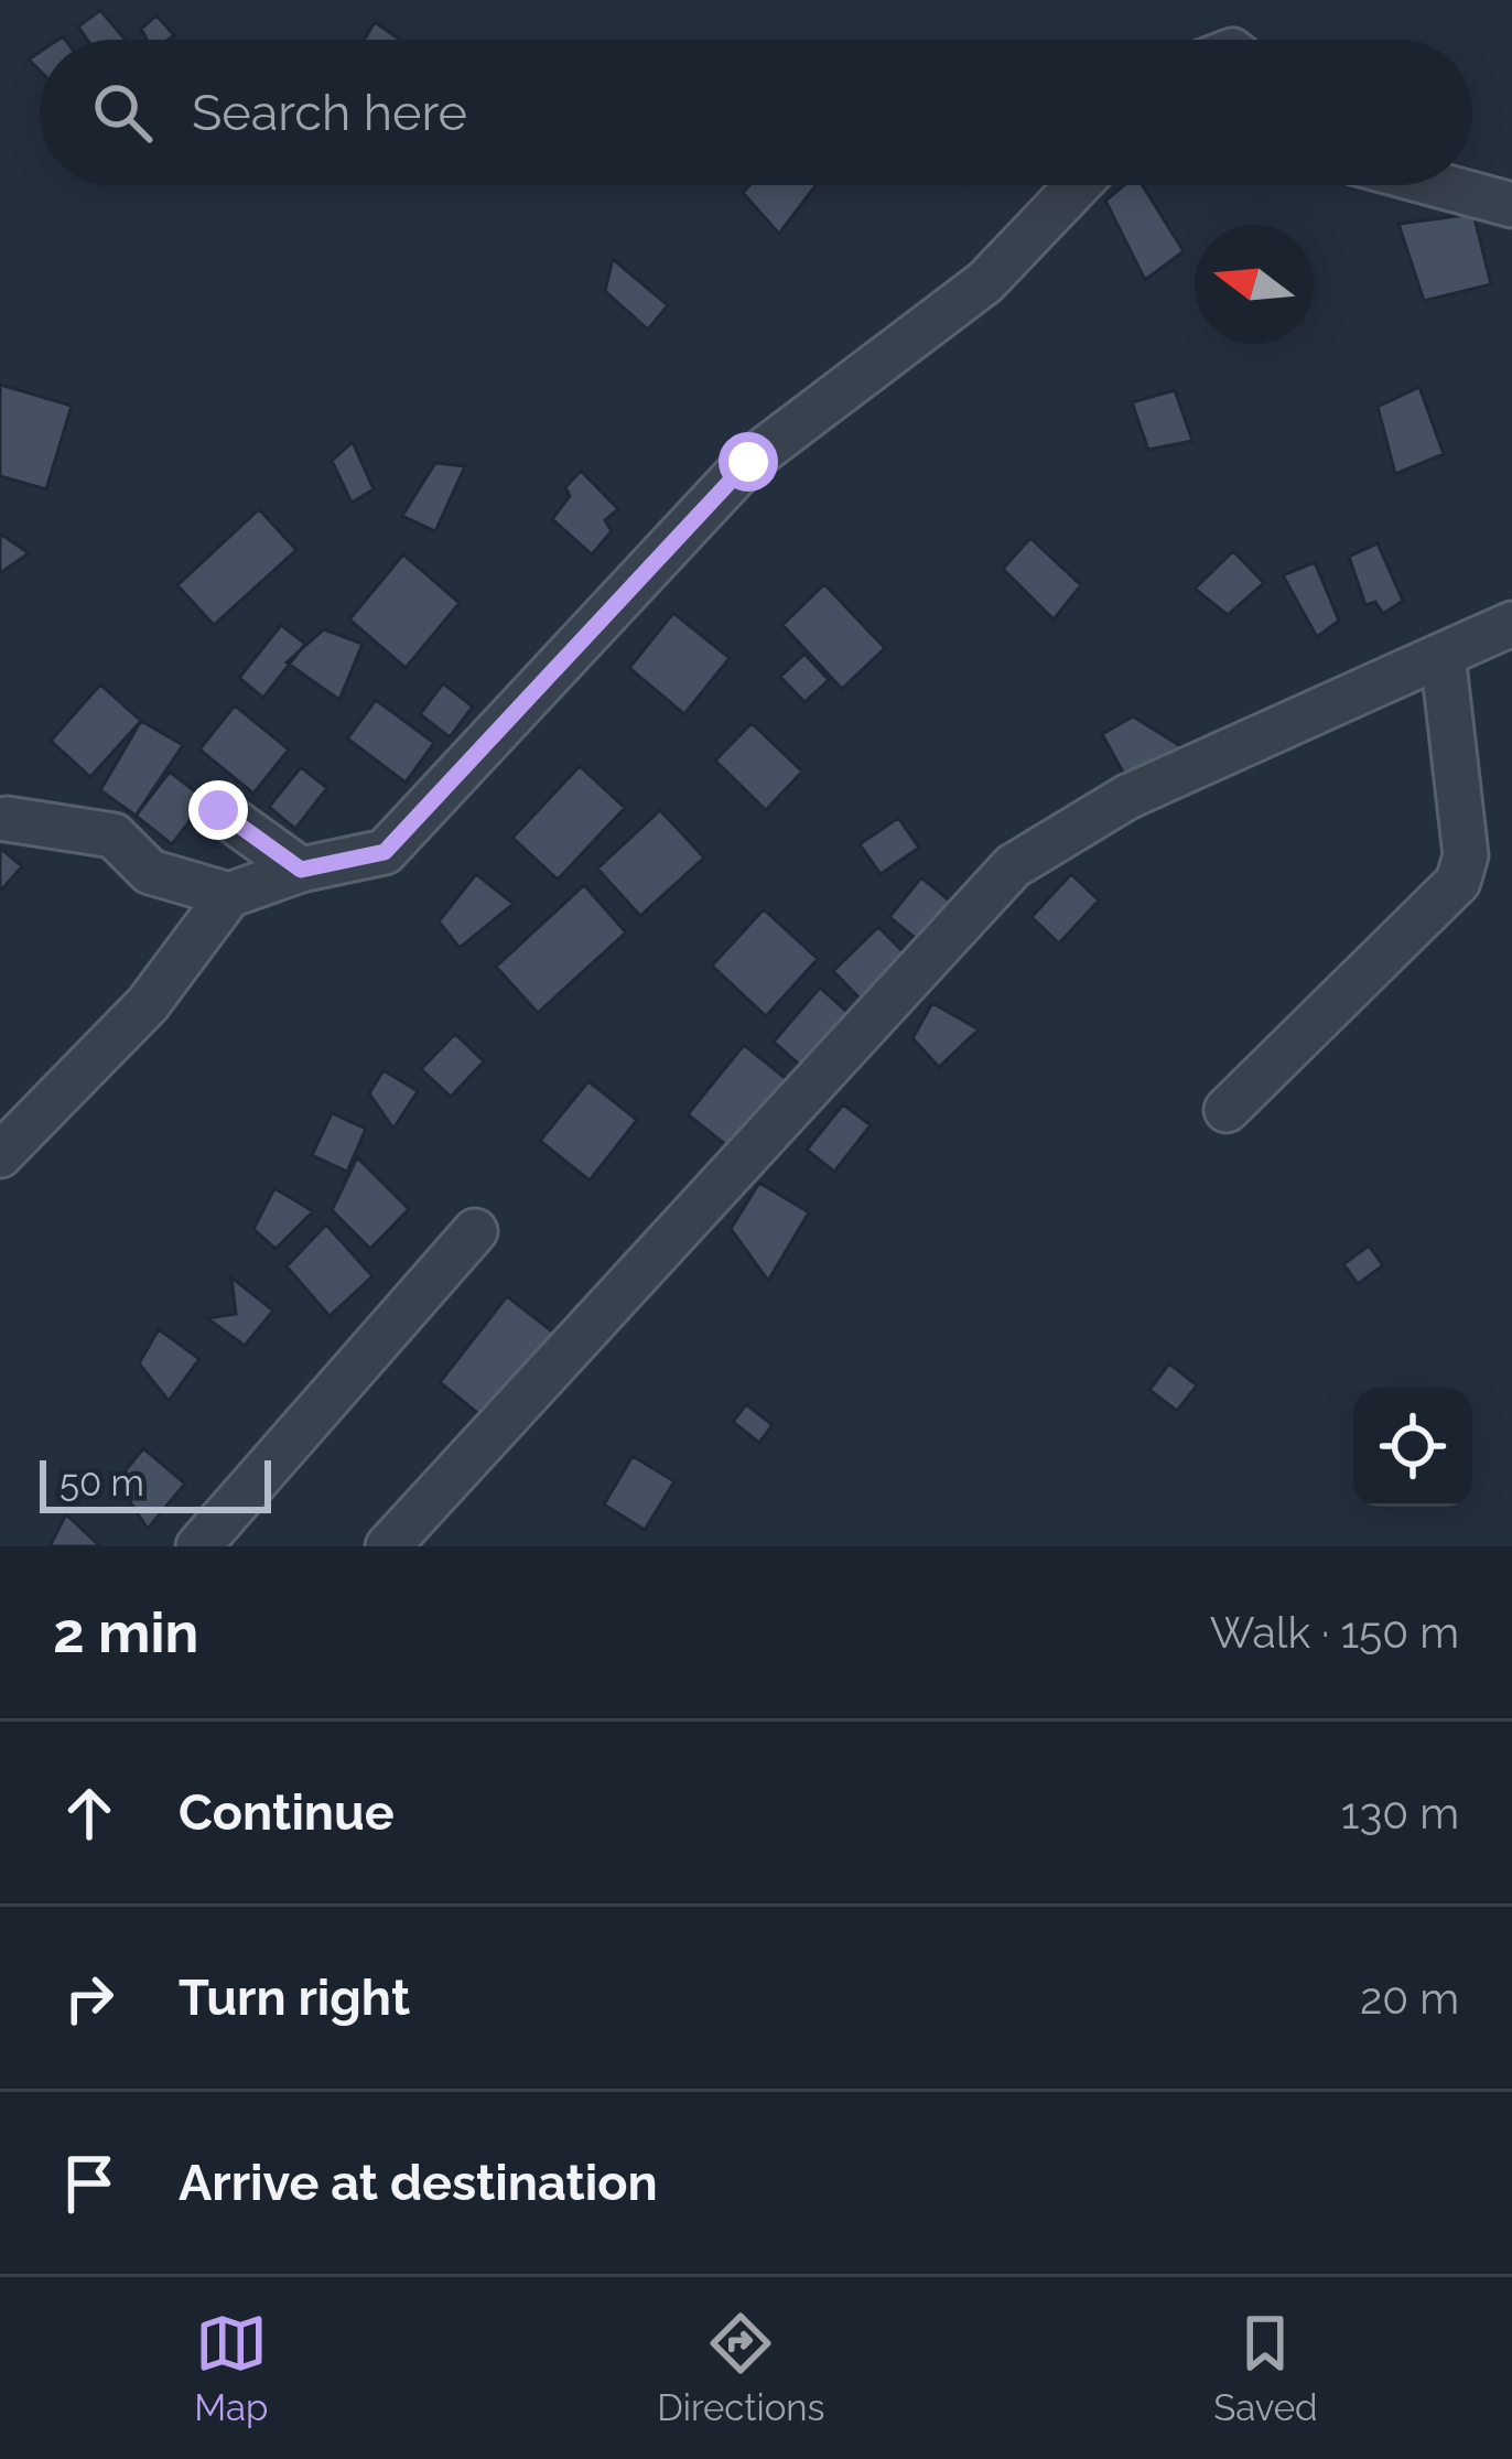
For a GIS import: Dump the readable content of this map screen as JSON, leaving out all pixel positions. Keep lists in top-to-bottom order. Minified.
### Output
{"scale_bar":"50 m","north":"left","page":{"search":"Search here","scale":"50 m","heading":["2 min","Walk · 150 m"],"list":[["Continue","130 m"],["Turn right","20 m"],"Arrive at destination"],"nav":["Map","Directions","Saved"]}}
